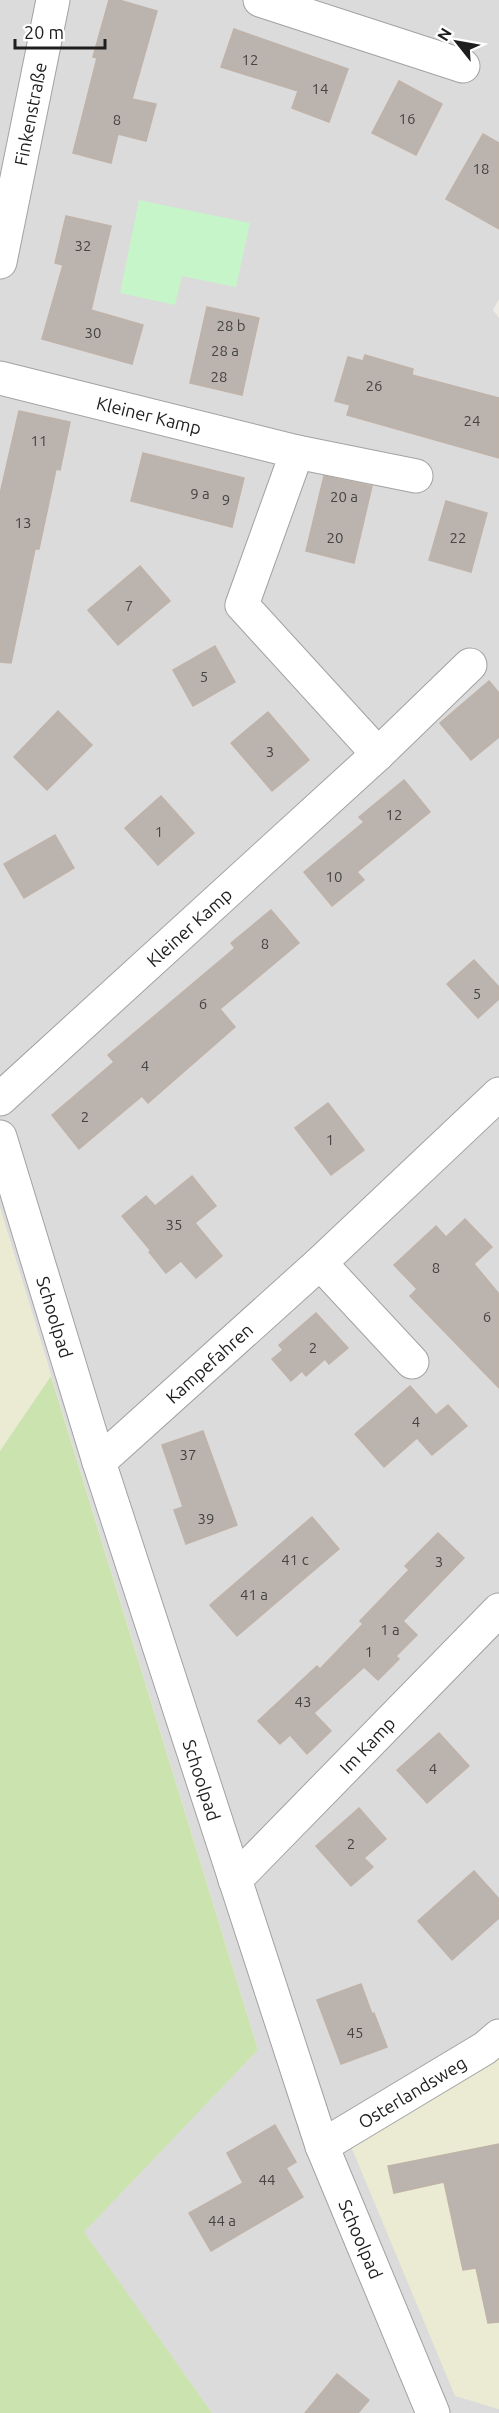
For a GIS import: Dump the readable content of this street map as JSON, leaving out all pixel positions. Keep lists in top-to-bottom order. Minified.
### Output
{"streets":{"street":["Finkenstraße","Kleiner Kamp","Schoolpad","Kampefahren","Im Kamp","Osterlandsweg"]},"crossings":[["Schoolpad","Kampefahren"],["Schoolpad","Im Kamp"],["Schoolpad","Osterlandsweg"]],"house_numbers":["12","14","16","8","18","32","28 b","30","28 a","28","26","24","11","9 a","20 a","9","13","20","22","7","5","3","12","1","10","8","5","6","4","2","1","35","8","6","2","4","37","39","41 c","3","41 a","1 a","1","43","4","2","45","44","44 a"],"scale_bar":"20 m","north":"top left"}
